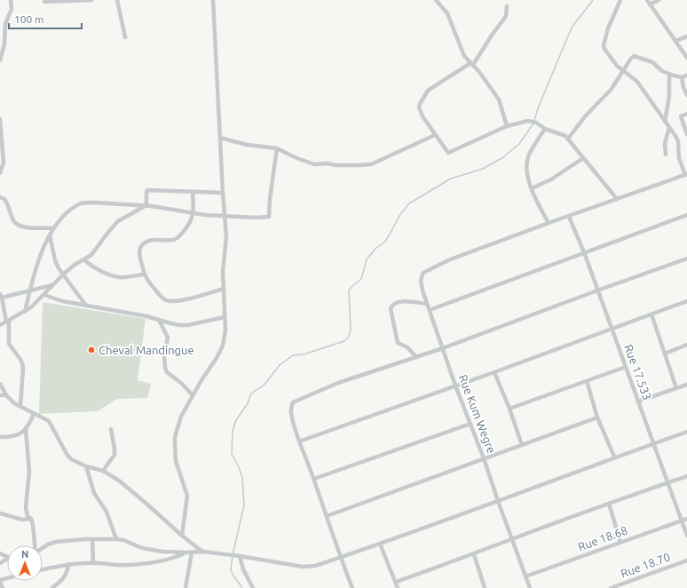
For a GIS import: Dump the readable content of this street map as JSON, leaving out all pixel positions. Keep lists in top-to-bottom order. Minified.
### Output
{"streets":{"street":["Rue 17.533","Rue Kum Wegre","Rue 18.68","Rue 18.70"]},"crossings":[["Rue 17.533","Rue 18.68"],["Rue Kum Wegre","Rue 18.68"]],"places":["Cheval Mandingue"],"scale_bar":"100 m","north":"top"}
